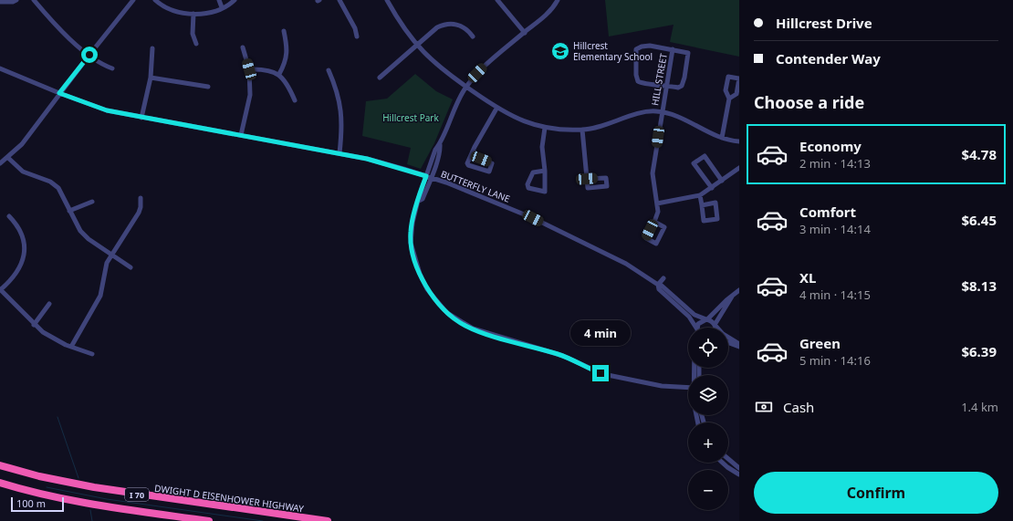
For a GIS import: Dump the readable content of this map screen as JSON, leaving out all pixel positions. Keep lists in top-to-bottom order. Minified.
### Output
{"streets":{"highway":["I 70","DWIGHT D EISENHOWER HIGHWAY"],"street":["HILL STREET","BUTTERFLY LANE"]},"parks":["Hillcrest Park"],"places":{"school or university":["Hillcrest Elementary School"]},"scale_bar":"100 m","page":{"banner":["Hillcrest Drive","Contender Way"],"heading":"Choose a ride","list":[{"name":"Economy","note":"2 min · 14:13","value":"$4.78"},{"name":"Comfort","note":"3 min · 14:14","value":"$6.45"},{"name":"XL","note":"4 min · 14:15","value":"$8.13"},{"name":"Green","note":"5 min · 14:16","value":"$6.39"}],"bubble":"4 min","map_buttons":["+","−"],"pay":["Cash","1.4 km"],"buttons":"Confirm","scale":"100 m"}}
